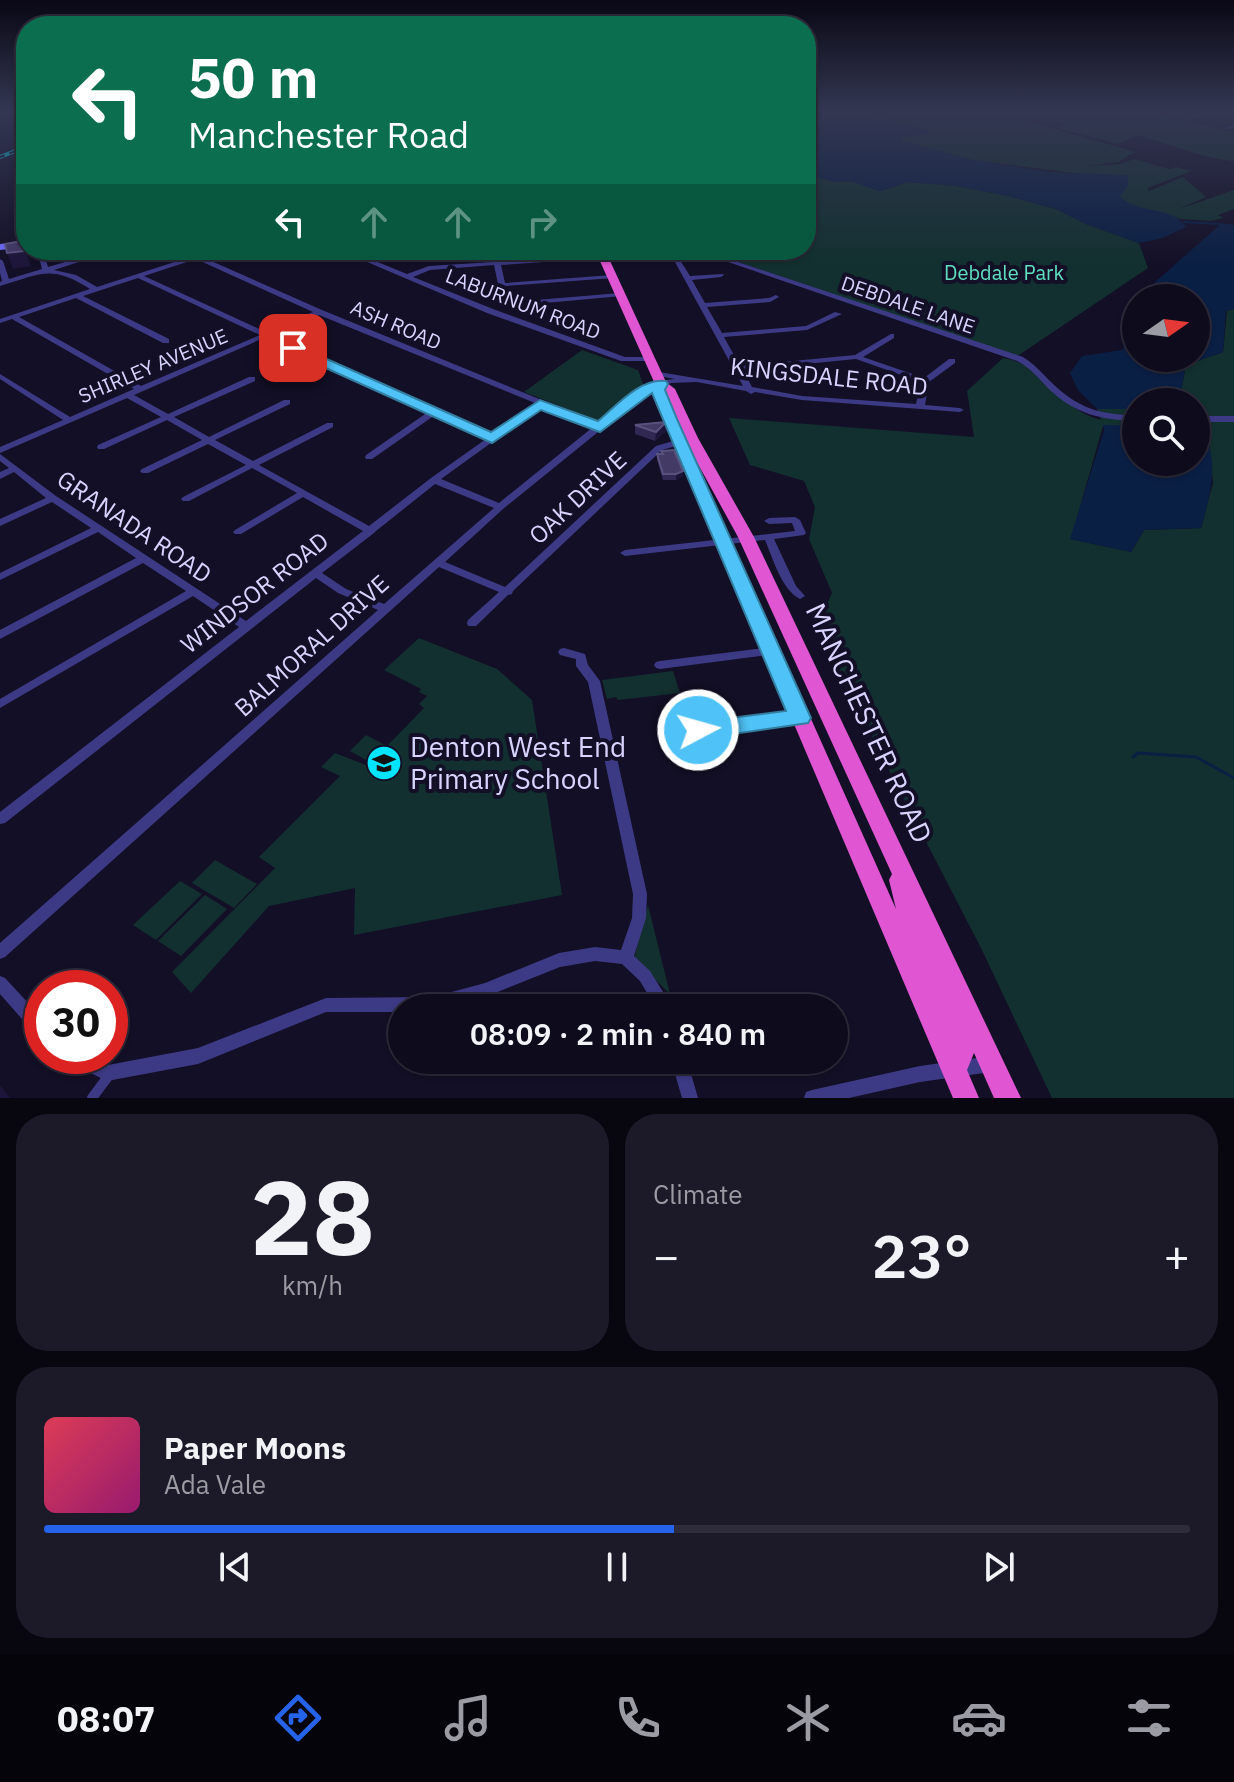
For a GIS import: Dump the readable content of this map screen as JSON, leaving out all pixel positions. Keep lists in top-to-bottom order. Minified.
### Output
{"streets":{"highway":["MANCHESTER ROAD"],"street":["LABURNUM ROAD","DEBDALE LANE","ASH ROAD","SHIRLEY AVENUE","KINGSDALE ROAD","OAK DRIVE","GRANADA ROAD","WINDSOR ROAD","BALMORAL DRIVE"]},"crossings":[["LABURNUM ROAD","MANCHESTER ROAD"],["ASH ROAD","SHIRLEY AVENUE"],["ASH ROAD","WINDSOR ROAD"],["ASH ROAD","BALMORAL DRIVE"],["KINGSDALE ROAD","BALMORAL DRIVE"],["KINGSDALE ROAD","MANCHESTER ROAD"],["OAK DRIVE","MANCHESTER ROAD"],["GRANADA ROAD","WINDSOR ROAD"],["BALMORAL DRIVE","MANCHESTER ROAD"]],"parks":["Debdale Park"],"places":{"school or university":["Denton West End Primary School"]},"north":"right","page":{"turn":["50 m","Manchester Road"],"limit":"30","trip":"08:09 · 2 min · 840 m","tile":[["28","km/h"],"Climate"],"heat":["−","23°","+"],"song":["Paper Moons","Ada Vale"],"tabs":"08:07"}}
